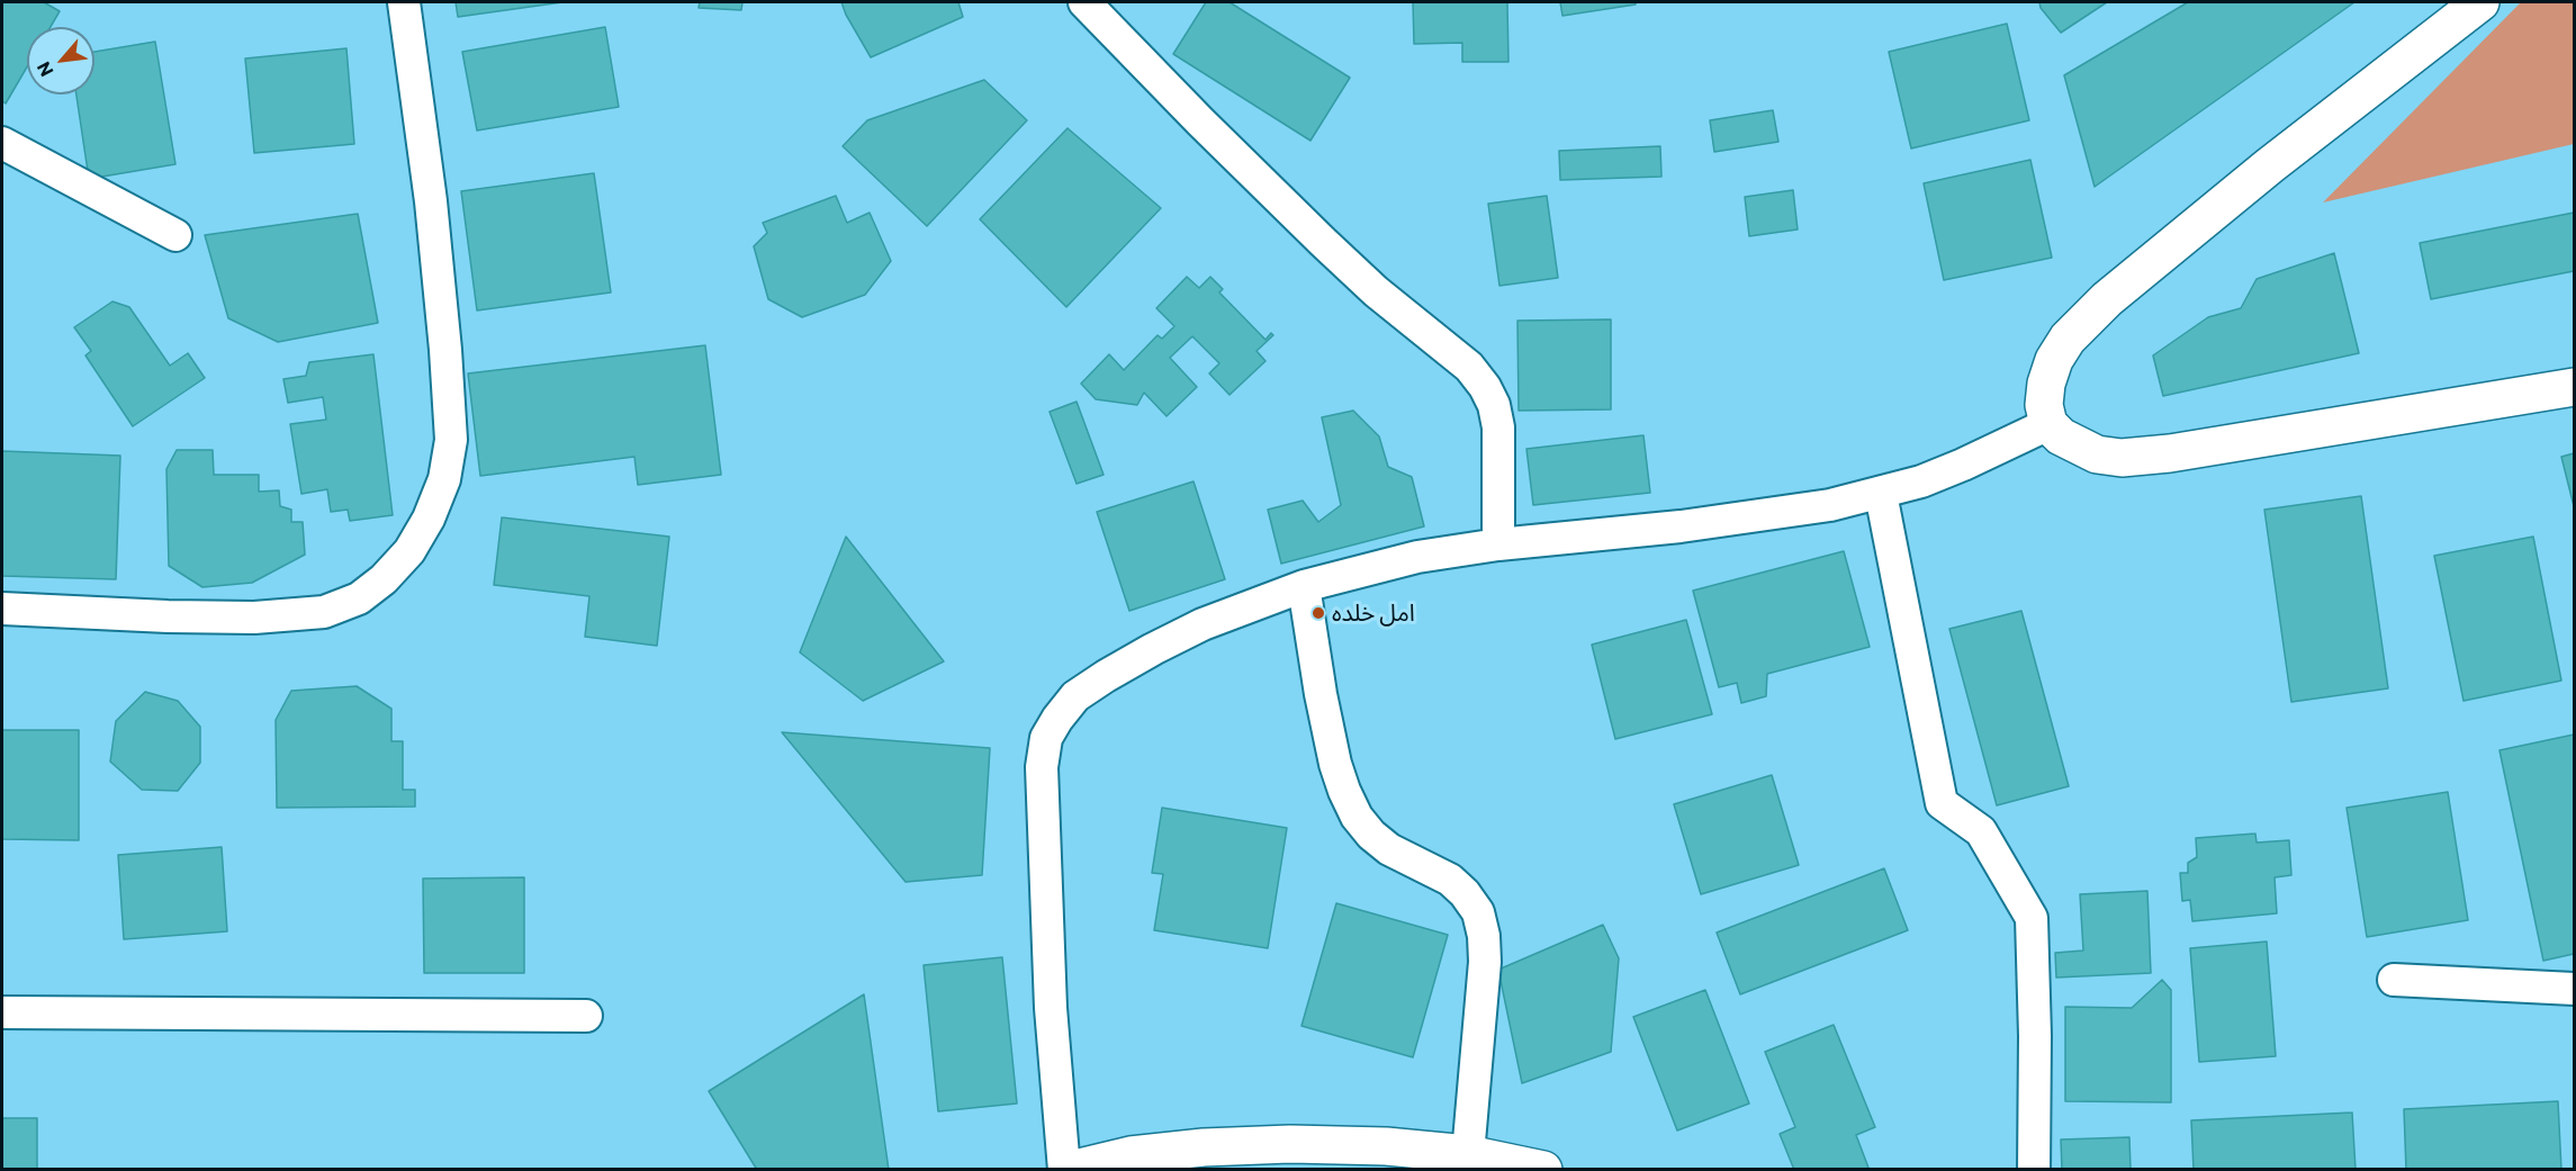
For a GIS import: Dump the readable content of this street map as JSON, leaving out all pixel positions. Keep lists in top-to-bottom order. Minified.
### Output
{"places":["امل خلده"],"north":"bottom left"}
